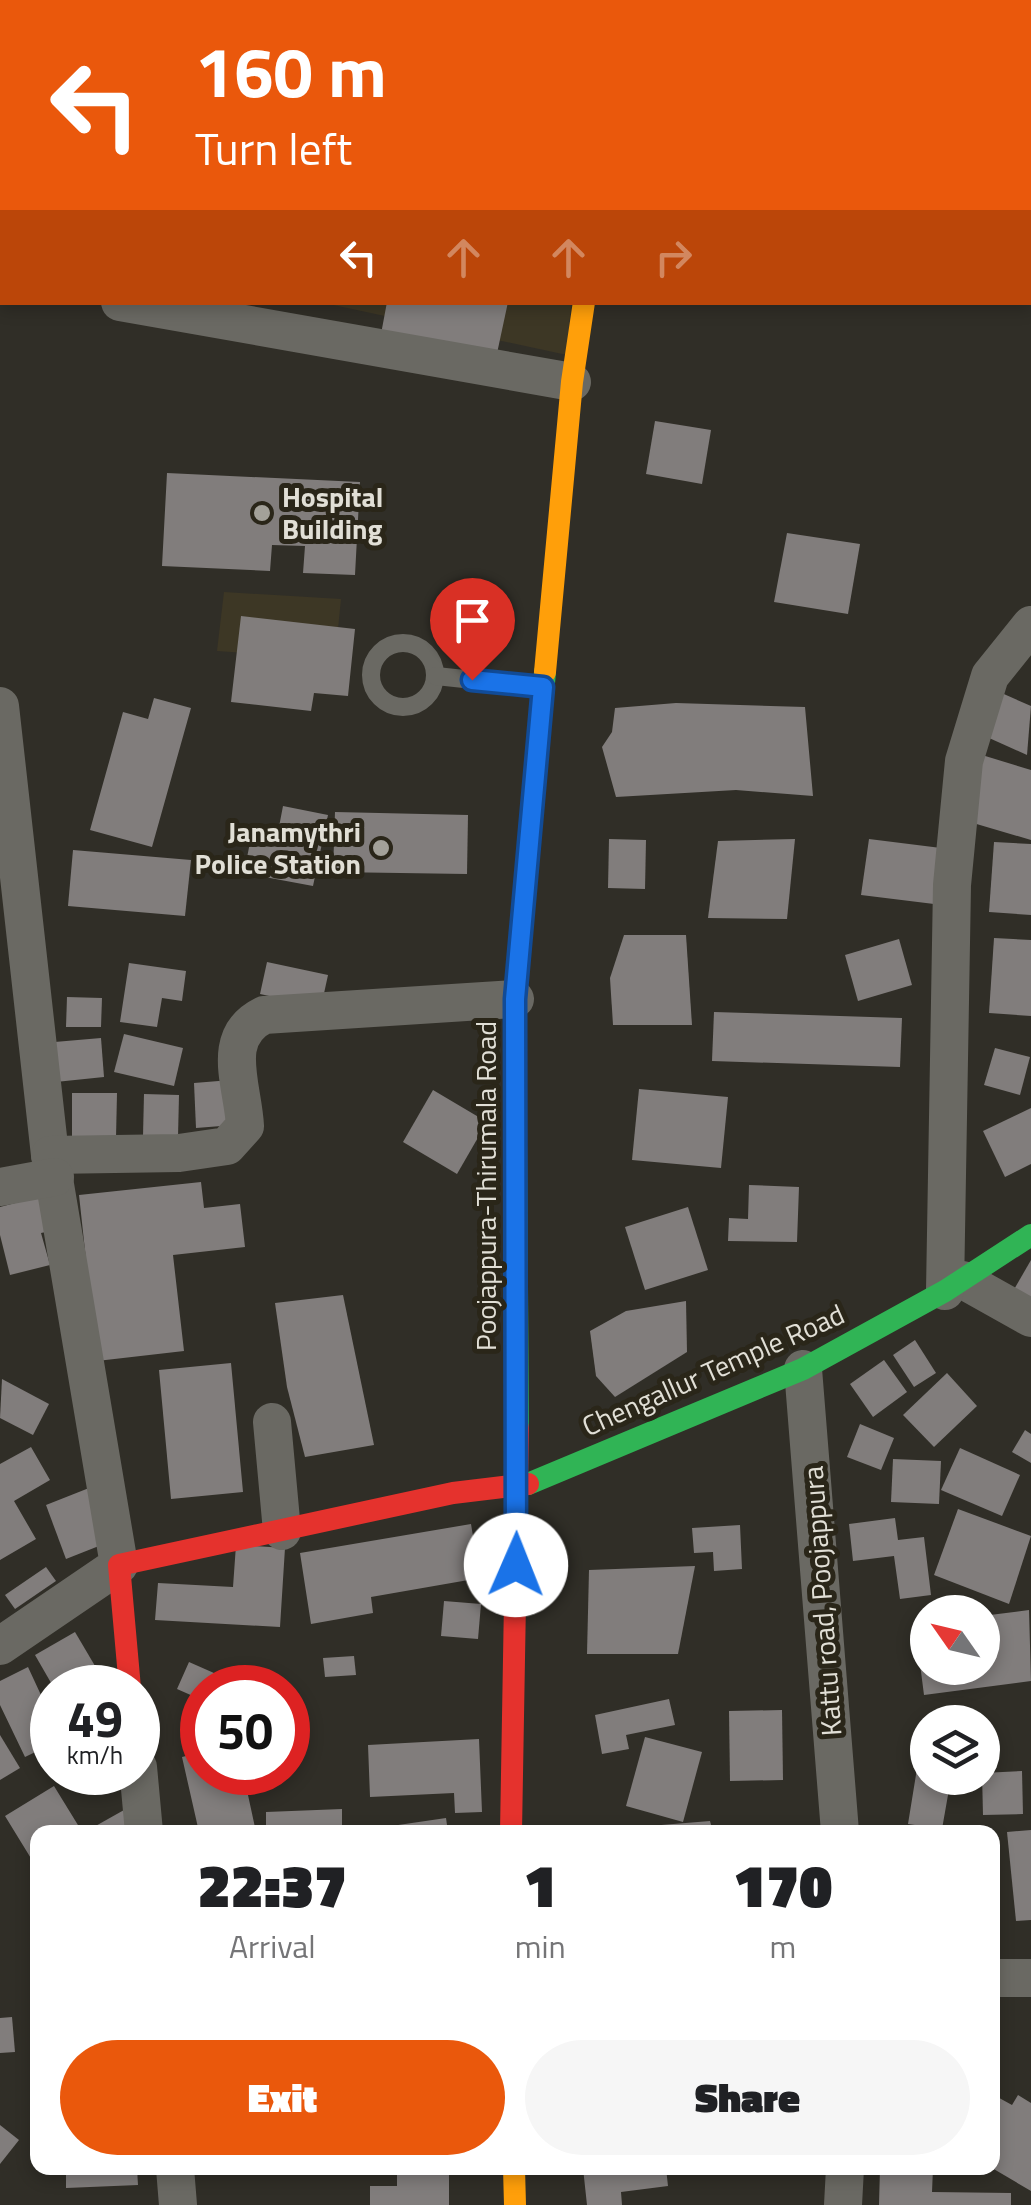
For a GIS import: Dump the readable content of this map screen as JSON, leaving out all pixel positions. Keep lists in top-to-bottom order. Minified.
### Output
{"streets":{"main road":["Poojappura-Thirumala Road","Chengallur Temple Road"],"street":["Kattu road, Poojappura"]},"crossings":[["Poojappura-Thirumala Road","Chengallur Temple Road"],["Chengallur Temple Road","Kattu road, Poojappura"]],"places":["Hospital Building","Janamythri Police Station"],"north":"top left","page":{"turn":["160 m","Turn left"],"speed":"49 km/h","limit":"50","eta":["22:37","Arrival","1","min","170","m"],"buttons":["Exit","Share"]}}
